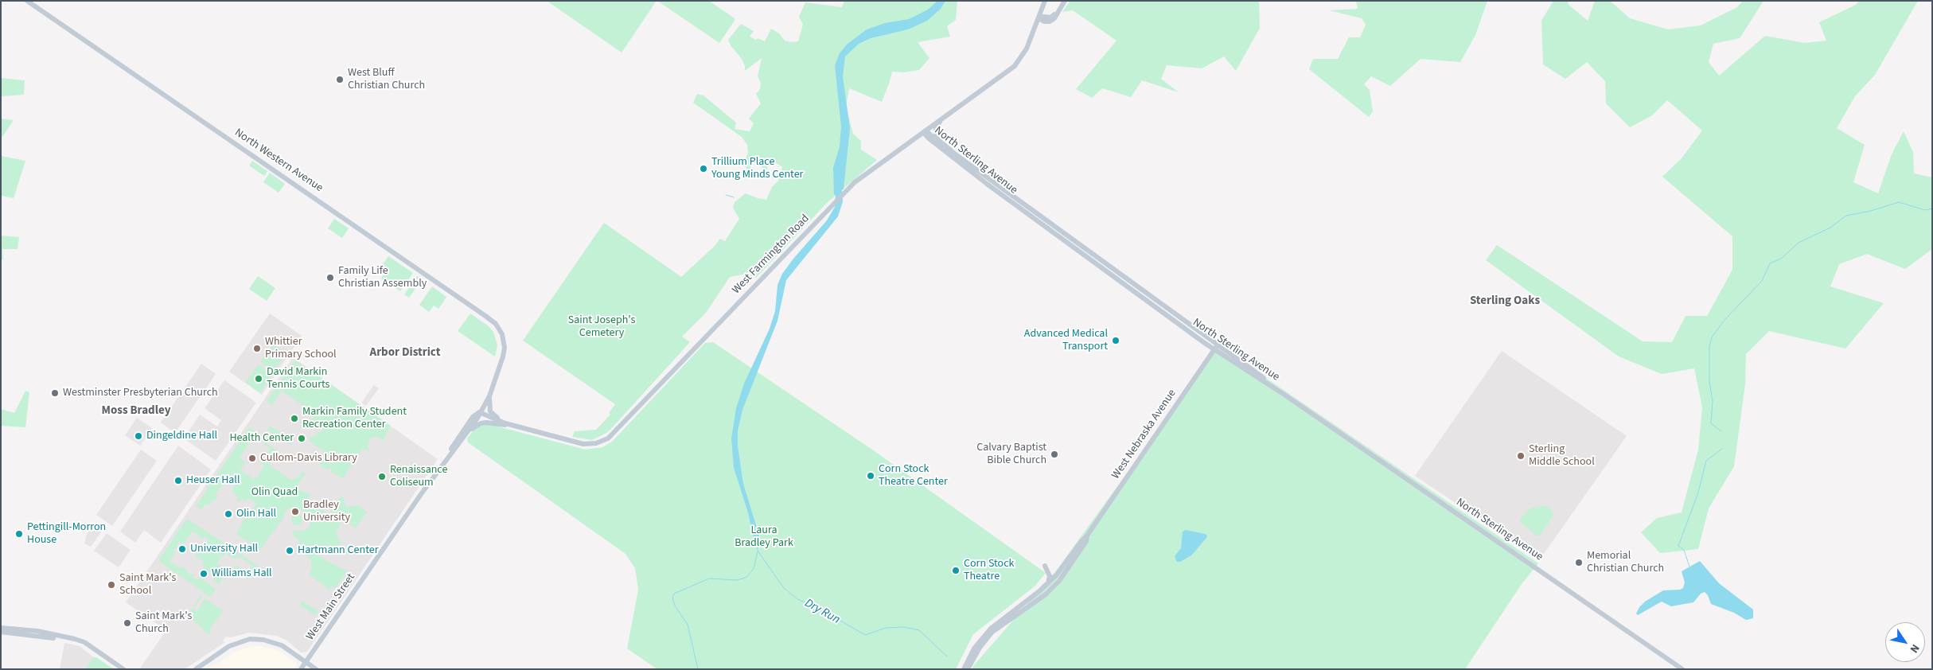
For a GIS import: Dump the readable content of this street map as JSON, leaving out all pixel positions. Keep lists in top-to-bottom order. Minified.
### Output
{"streets":{"main road":["North Western Avenue","North Sterling Avenue","West Farmington Road","West Nebraska Avenue","West Main Street"]},"crossings":[["North Western Avenue","West Main Street"],["North Sterling Avenue","West Farmington Road"],["North Sterling Avenue","West Nebraska Avenue"],["West Farmington Road","West Main Street"]],"districts":["Sterling Oaks","Arbor District","Moss Bradley"],"water":["Dry Run"],"parks":["Saint Joseph's Cemetery","Olin Quad","Laura Bradley Park"],"places":["West Bluff Christian Church","Trillium Place Young Minds Center","Family Life Christian Assembly","Advanced Medical Transport","Whittier Primary School","David Markin Tennis Courts","Westminster Presbyterian Church","Markin Family Student Recreation Center","Dingeldine Hall","Health Center","Calvary Baptist Bible Church","Sterling Middle School","Cullom-Davis Library","Corn Stock Theatre Center","Renaissance Coliseum","Heuser Hall","Bradley University","Olin Hall","Pettingill-Morron House","University Hall","Hartmann Center","Memorial Christian Church","Corn Stock Theatre","Williams Hall","Saint Mark's School","Saint Mark's Church"],"north":"bottom right"}
